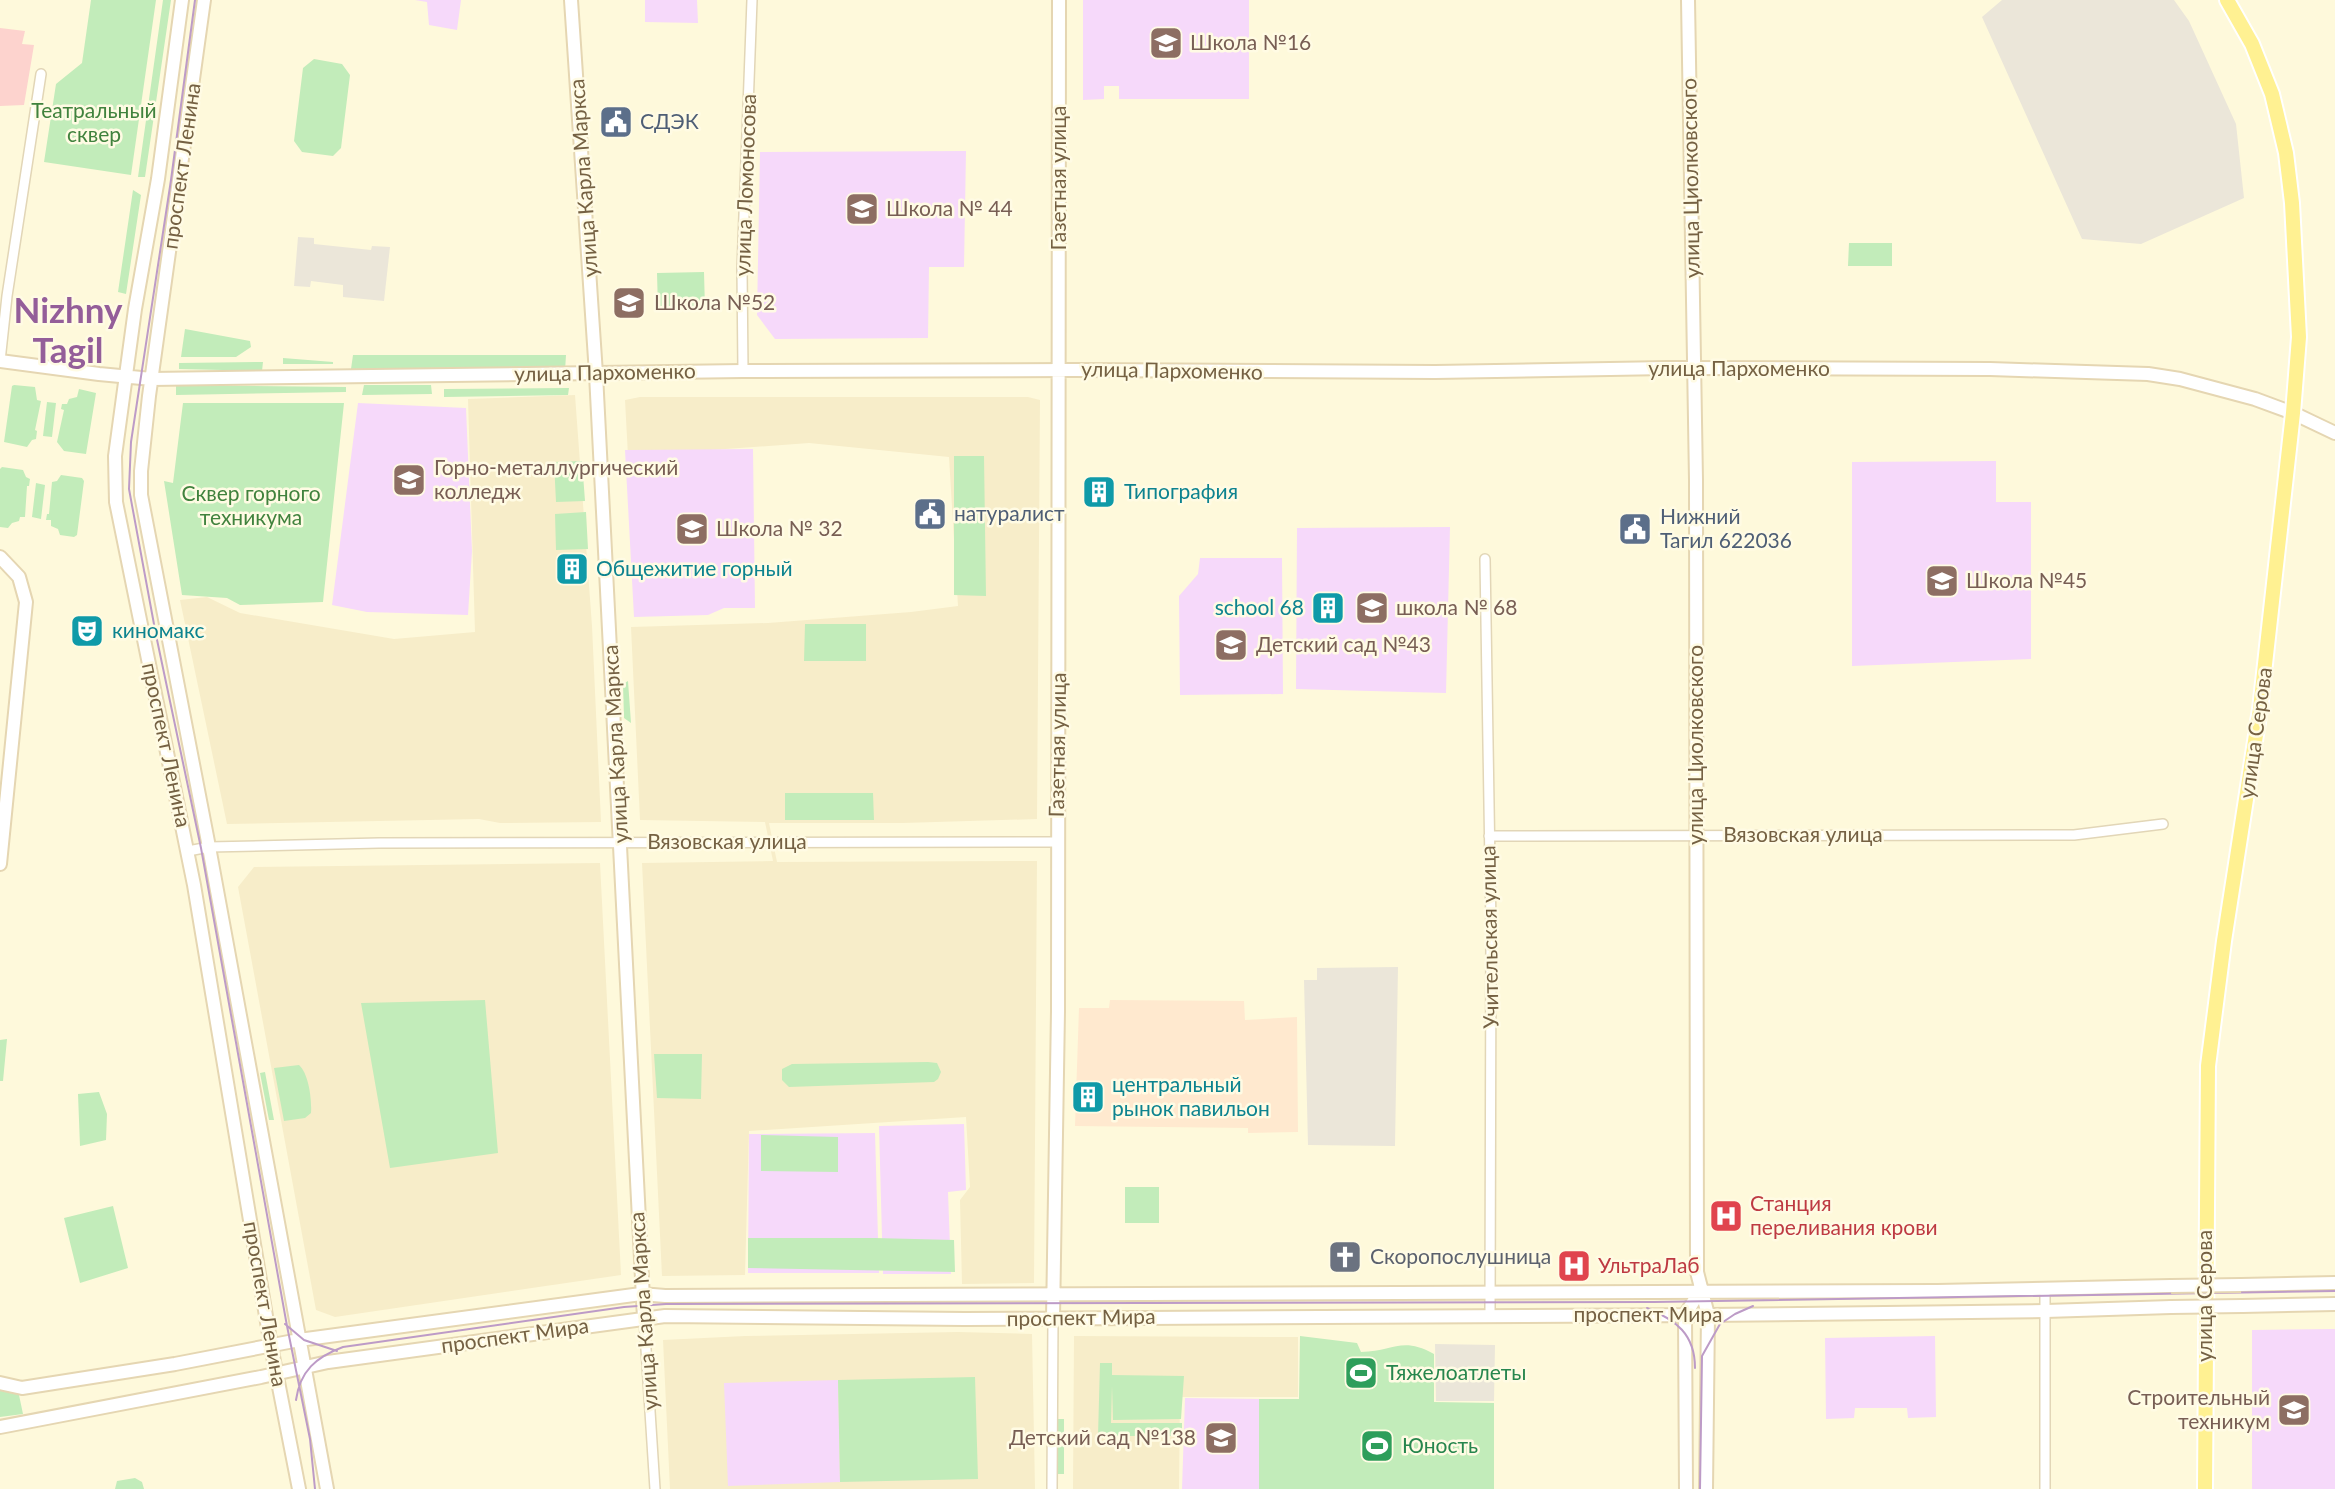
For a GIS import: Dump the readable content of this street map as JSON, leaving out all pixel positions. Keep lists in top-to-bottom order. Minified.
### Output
{"streets":{"main road":["проспект Ленина","улица Карла Маркса","Газетная улица","улица Циолковского","улица Пархоменко","улица Серова","проспект Мира"],"street":["улица Ломоносова","Вязовская улица","Учительская улица"]},"crossings":[["проспект Ленина","улица Пархоменко"],["проспект Ленина","Вязовская улица"],["проспект Ленина","проспект Мира"],["улица Карла Маркса","улица Пархоменко"],["улица Карла Маркса","Вязовская улица"],["улица Карла Маркса","проспект Мира"],["Газетная улица","улица Пархоменко"],["Газетная улица","Вязовская улица"],["Газетная улица","проспект Мира"],["улица Циолковского","улица Пархоменко"],["улица Циолковского","Вязовская улица"],["улица Циолковского","проспект Мира"],["улица Ломоносова","улица Пархоменко"],["улица Пархоменко","улица Серова"],["Вязовская улица","Учительская улица"],["Учительская улица","проспект Мира"]],"districts":["Nizhny Tagil"],"parks":["Театральный сквер","Сквер горного техникума"],"places":{"school or university":["Школа №16","Школа № 44","Школа №52","Горно-металлургический колледж","Школа № 32","Школа №45","школа № 68","Детский сад №43","Строительный техникум","Детский сад №138"],"public building":["СДЭК","натуралист","Нижний Тагил 622036"],"building":["Типография","Общежитие горный","school 68","центральный рынок павильон"],"theatre":["киномакс"],"hospital":["Станция переливания крови","УльтраЛаб"],"church":["Скоропослушница"],"sports":["Тяжелоатлеты","Юность"]}}
